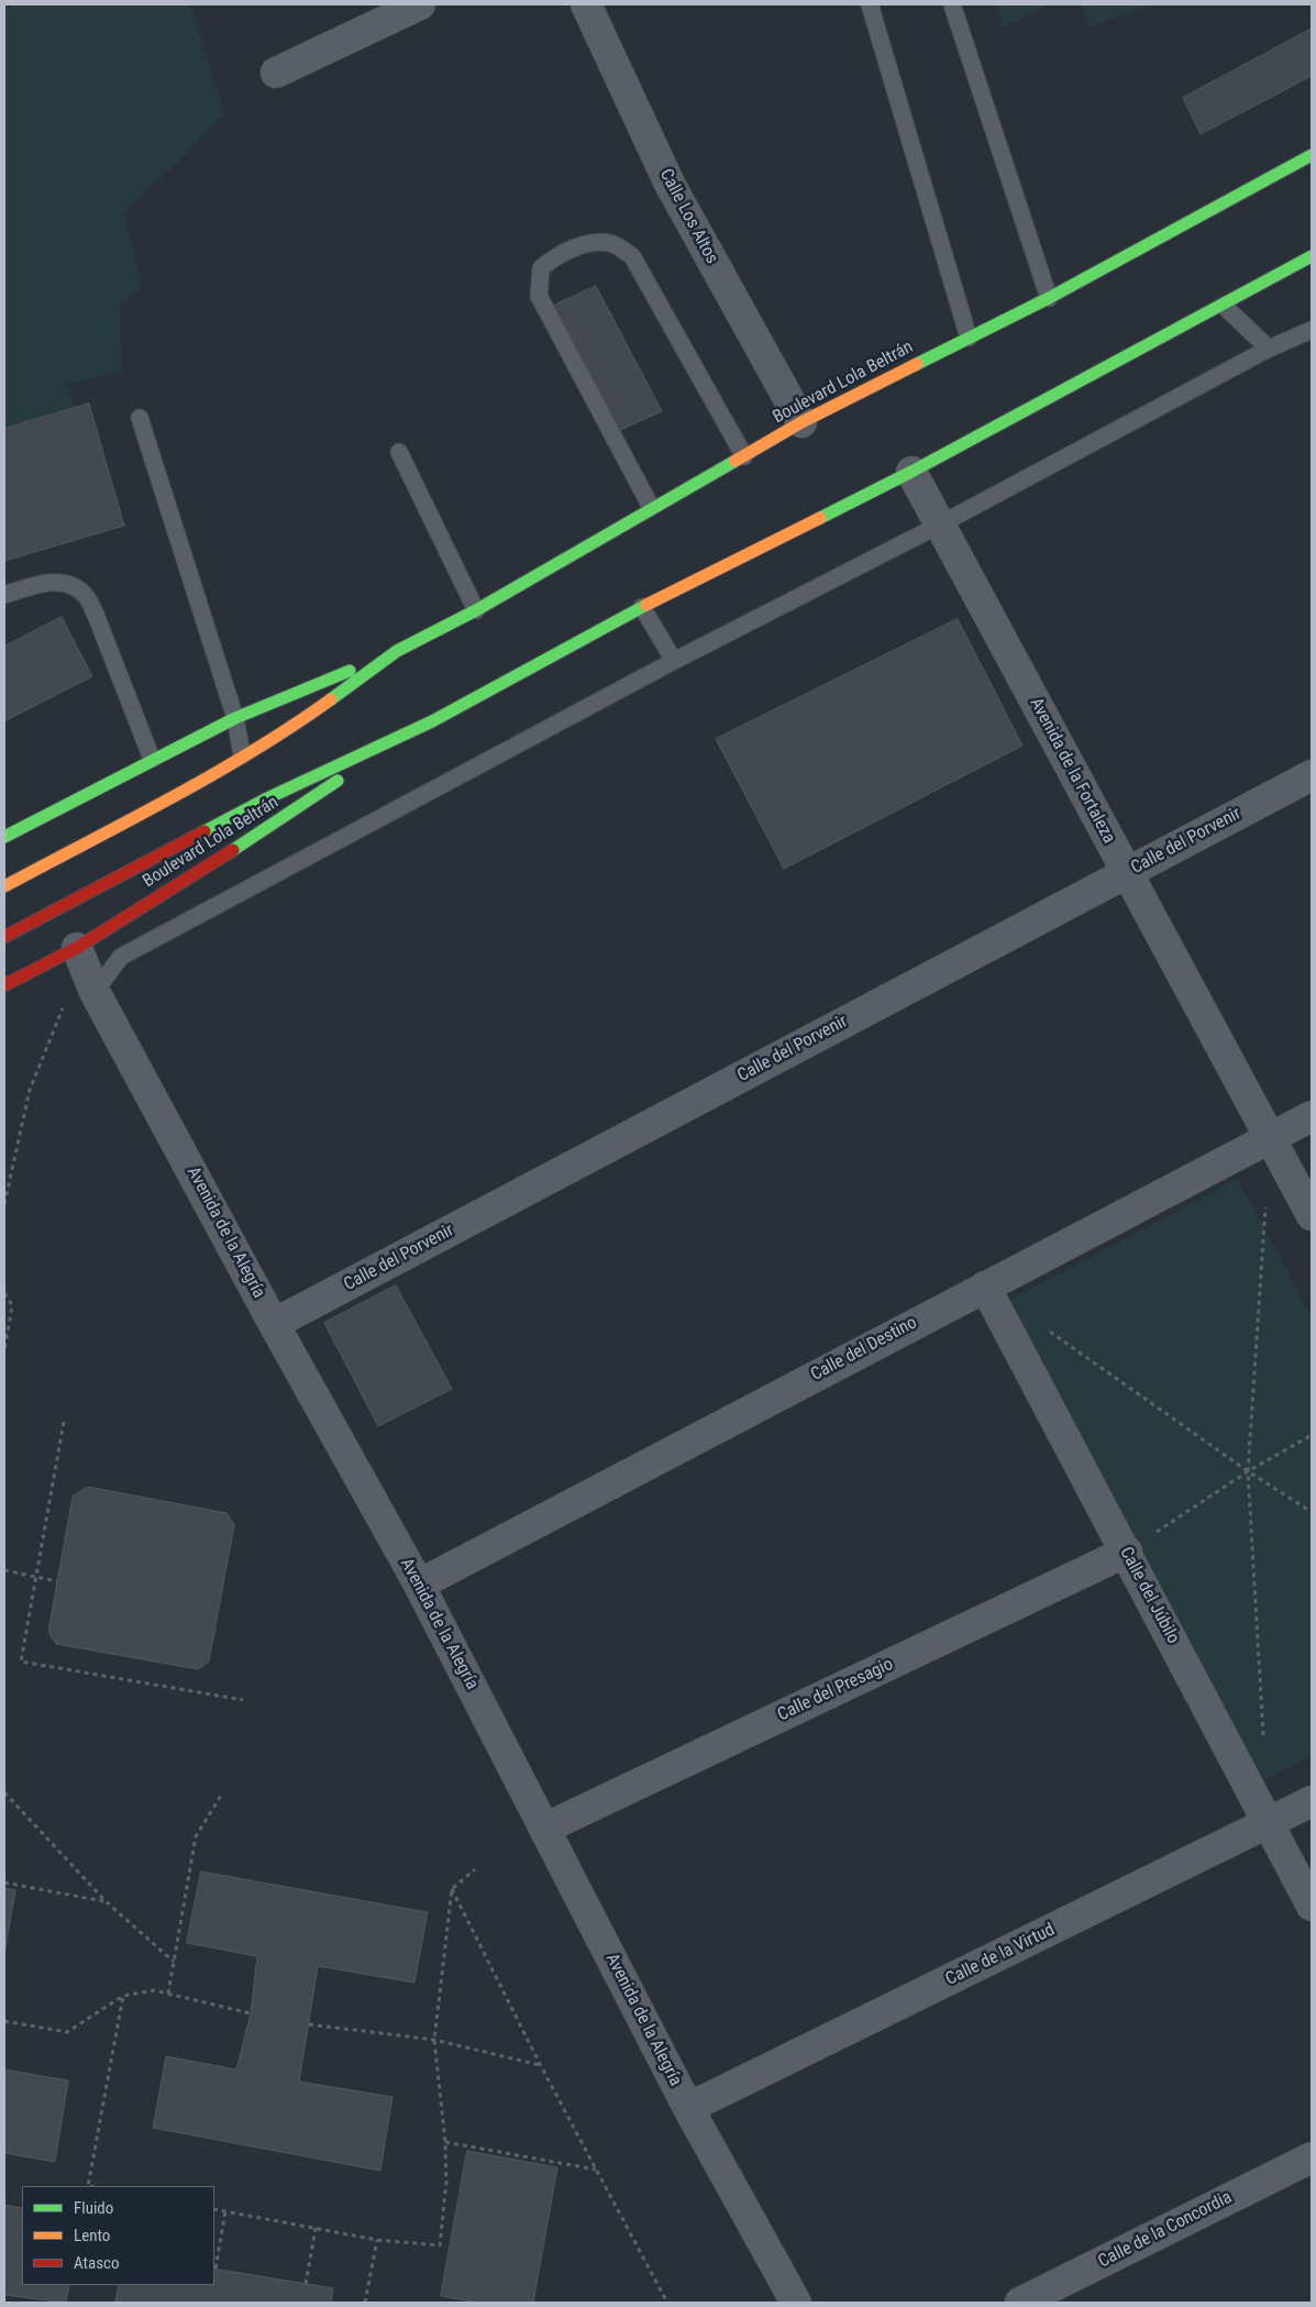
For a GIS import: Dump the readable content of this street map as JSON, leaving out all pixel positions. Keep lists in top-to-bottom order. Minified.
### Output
{"streets":{"main road":["Boulevard Lola Beltrán"],"street":["Calle Los Altos","Avenida de la Fortaleza","Calle del Porvenir","Avenida de la Alegría","Calle del Destino","Calle del Júbilo","Calle del Presagio","Calle de la Virtud","Calle de la Concordia"]},"crossings":[["Calle Los Altos","Boulevard Lola Beltrán"],["Boulevard Lola Beltrán","Avenida de la Fortaleza"],["Boulevard Lola Beltrán","Avenida de la Alegría"],["Avenida de la Fortaleza","Calle del Porvenir"],["Avenida de la Fortaleza","Calle del Destino"],["Calle del Porvenir","Avenida de la Alegría"],["Avenida de la Alegría","Calle del Destino"],["Avenida de la Alegría","Calle del Presagio"],["Avenida de la Alegría","Calle de la Virtud"],["Calle del Destino","Calle del Júbilo"],["Calle del Júbilo","Calle del Presagio"],["Calle del Júbilo","Calle de la Virtud"]],"legend":["Fluido","Lento","Atasco"]}
